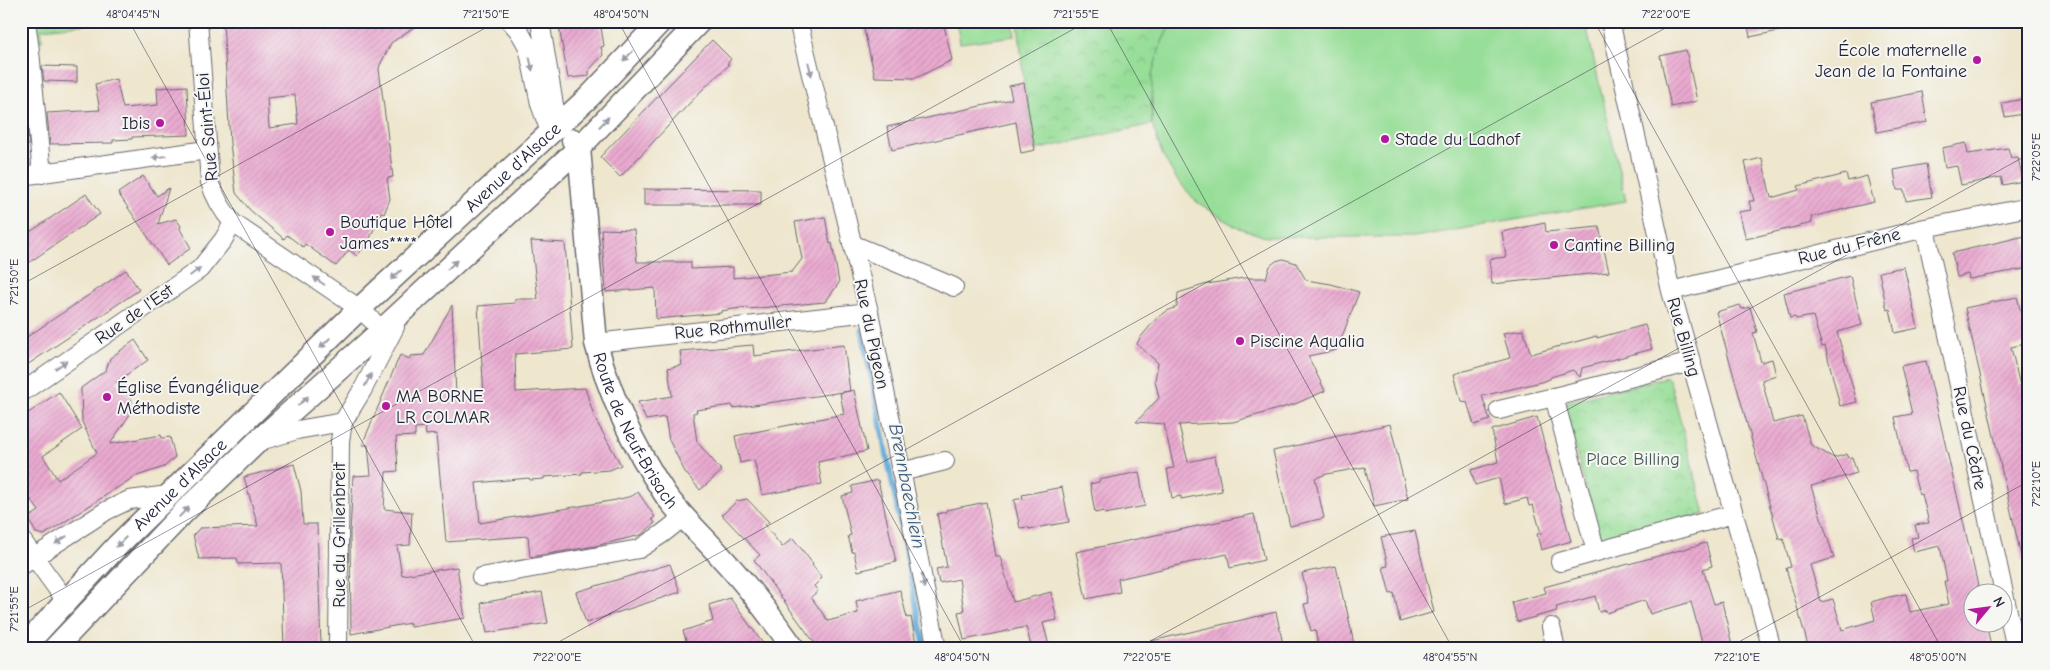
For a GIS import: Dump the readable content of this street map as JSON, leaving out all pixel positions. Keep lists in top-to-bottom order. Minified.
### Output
{"streets":{"main road":["Avenue d'Alsace","Route de Neuf-Brisach"],"street":["Rue Saint-Éloi","Rue du Frêne","Rue de l'Est","Rue Rothmuller","Rue du Pigeon","Rue Billing","Rue du Cèdre","Rue du Grillenbreit"]},"crossings":[["Rue Saint-Éloi","Avenue d'Alsace"],["Rue Saint-Éloi","Rue de l'Est"],["Avenue d'Alsace","Route de Neuf-Brisach"],["Avenue d'Alsace","Rue du Grillenbreit"],["Rue du Frêne","Rue Billing"],["Rue du Frêne","Rue du Cèdre"],["Rue Rothmuller","Rue du Pigeon"],["Rue Rothmuller","Route de Neuf-Brisach"]],"one_way":["Rue Saint-Éloi","Rue de l'Est","Rue du Pigeon"],"water":["Brennbaechlein"],"parks":["Place Billing"],"places":["École maternelle Jean de la Fontaine","Ibis","Stade du Ladhof","Boutique Hôtel James****","Cantine Billing","Piscine Aqualia","Église Évangélique Méthodiste","MA BORNE LR COLMAR"],"north":"top right","coordinates":["48°04'45\"N","7°21'50\"E","48°04'50\"N","7°21'55\"E","7°22'00\"E","7°22'05\"E","7°22'10\"E","48°04'55\"N","48°05'00\"N"]}
